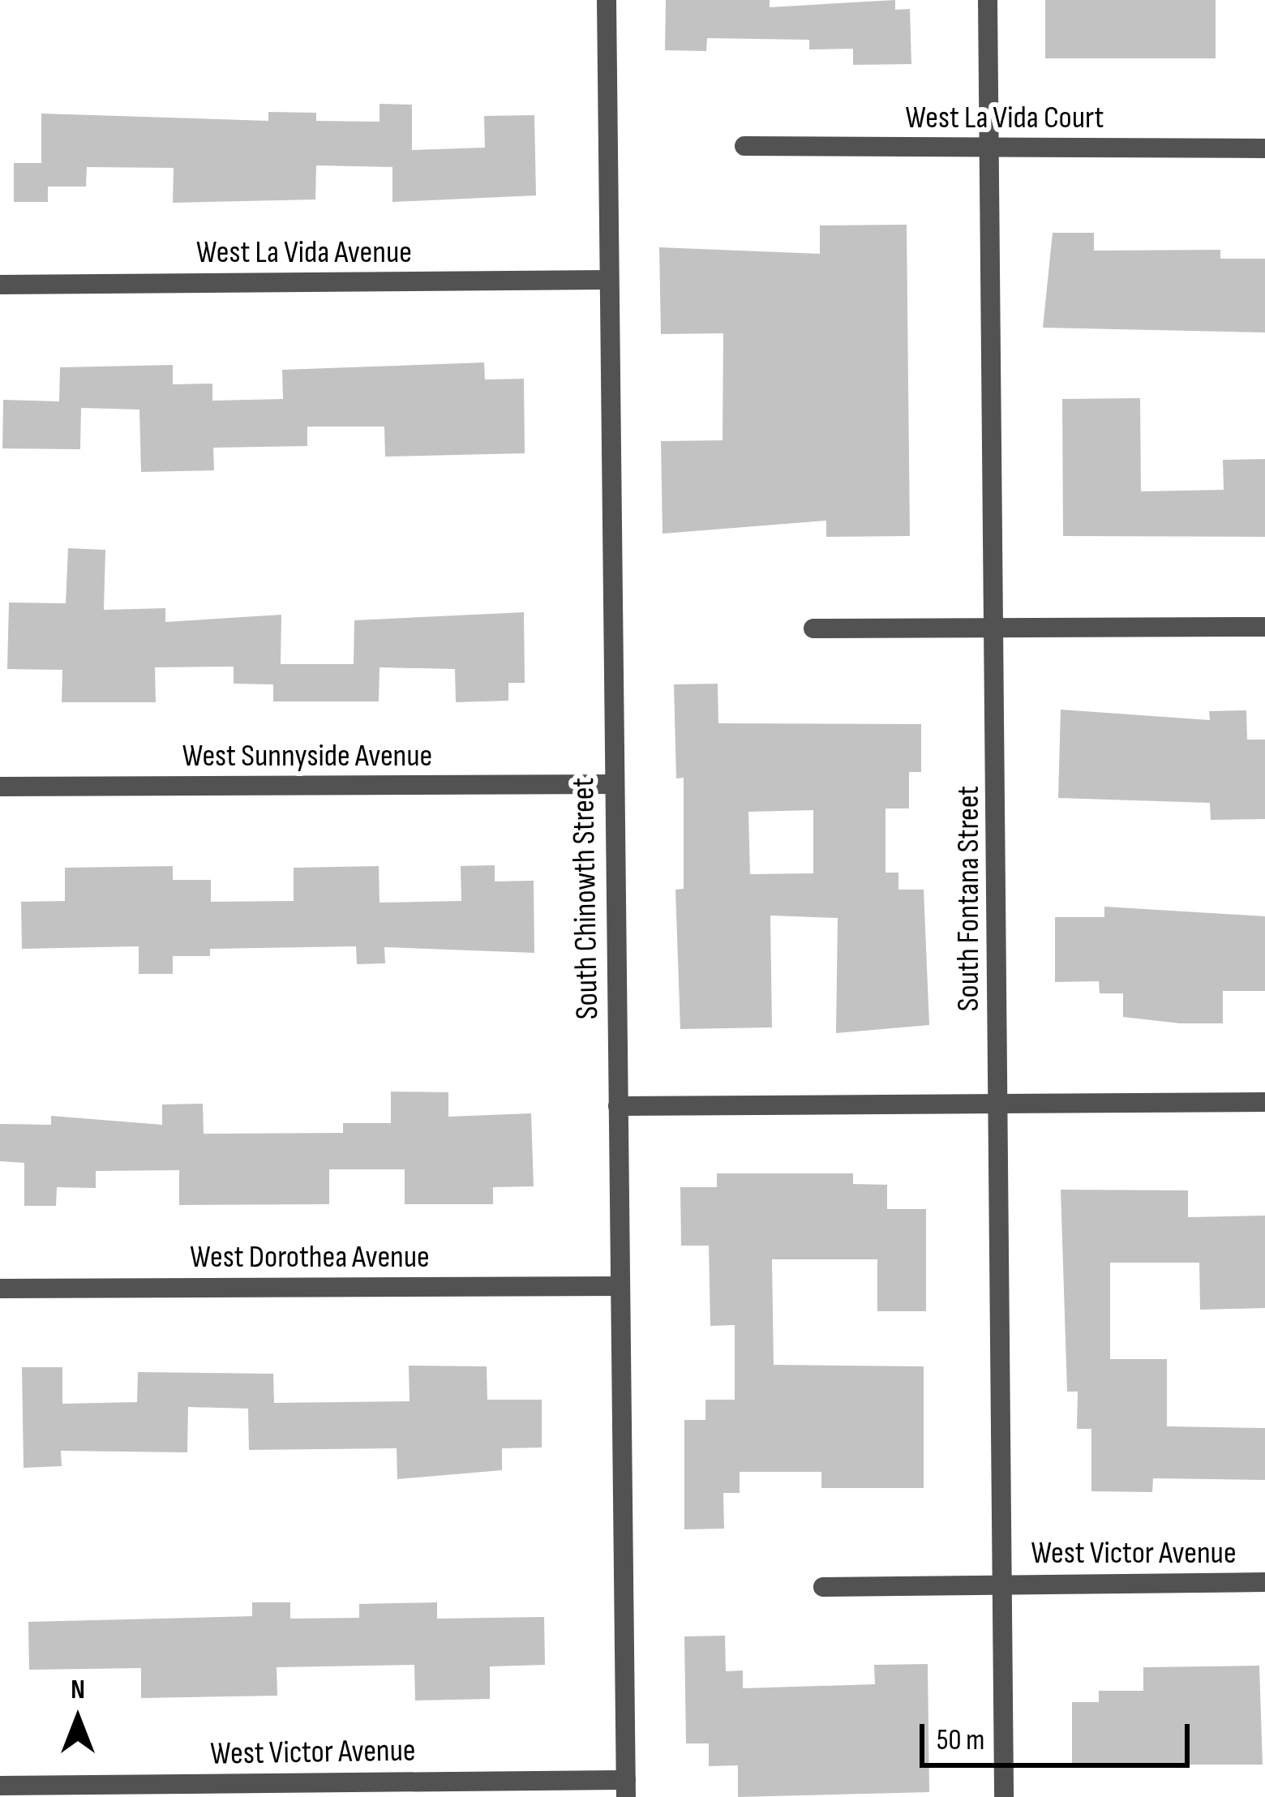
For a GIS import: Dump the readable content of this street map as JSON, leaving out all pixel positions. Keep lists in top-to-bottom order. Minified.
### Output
{"streets":{"street":["West La Vida Court","West La Vida Avenue","West Sunnyside Avenue","South Chinowth Street","South Fontana Street","West Dorothea Avenue","West Victor Avenue"]},"crossings":[["West La Vida Court","South Fontana Street"],["West La Vida Avenue","South Chinowth Street"],["West Sunnyside Avenue","South Chinowth Street"],["South Chinowth Street","West Dorothea Avenue"],["South Chinowth Street","West Victor Avenue"],["South Fontana Street","West Victor Avenue"]],"scale_bar":"50 m","north":"top"}
